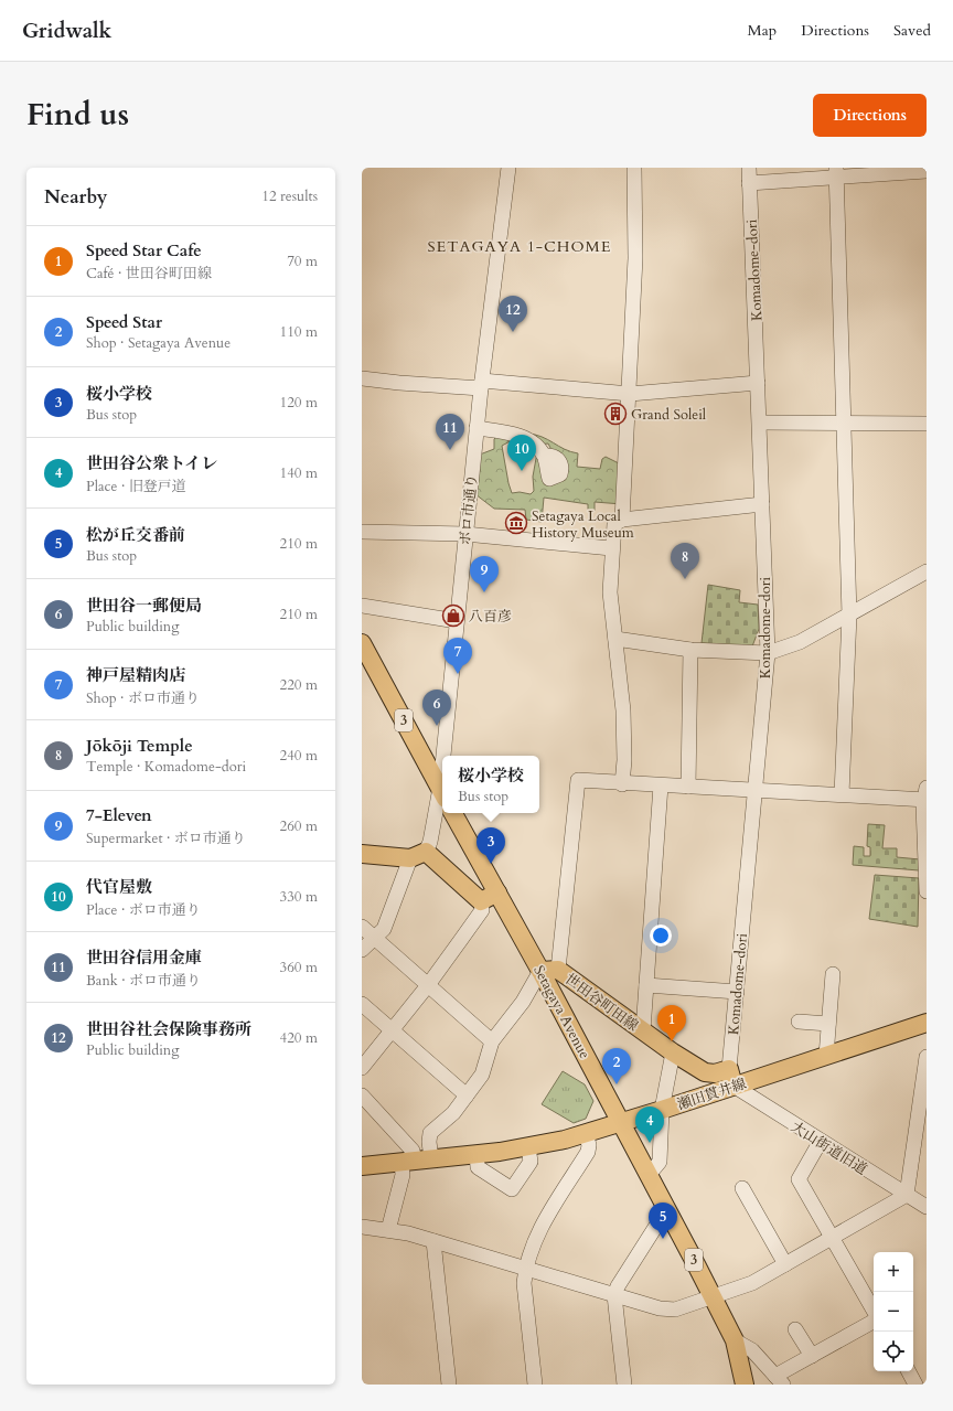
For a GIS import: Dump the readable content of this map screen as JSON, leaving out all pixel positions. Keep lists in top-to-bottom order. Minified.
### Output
{"streets":{"main road":["Komadome-dori","3","世田谷町田線","Setagaya Avenue","瀬田貫井線"],"street":["ボロ市通り","大山街道旧道"]},"crossings":[["Komadome-dori","世田谷町田線"],["Komadome-dori","瀬田貫井線"],["Komadome-dori","大山街道旧道"],["ボロ市通り","3"],["世田谷町田線","Setagaya Avenue"],["Setagaya Avenue","瀬田貫井線"],["瀬田貫井線","大山街道旧道"]],"districts":["SETAGAYA 1-CHOME"],"places":{"building":["Grand Soleil"],"museum":["Setagaya Local History Museum"],"shop":["八百彦"]},"page":{"header":"Gridwalk","nav":["Map","Directions","Saved"],"title":"Find us","buttons":"Directions","heading":["Nearby","12 results"],"list":[{"mark":"1","name":"Speed Star Cafe","note":"Café · 世田谷町田線","value":"70 m"},{"mark":"2","name":"Speed Star","note":"Shop · Setagaya Avenue","value":"110 m"},{"mark":"3","name":"桜小学校","note":"Bus stop","value":"120 m"},{"mark":"4","name":"世田谷公衆トイレ","note":"Place · 旧登戸道","value":"140 m"},{"mark":"5","name":"松が丘交番前","note":"Bus stop","value":"210 m"},{"mark":"6","name":"世田谷一郵便局","note":"Public building","value":"210 m"},{"mark":"7","name":"神戸屋精肉店","note":"Shop · ボロ市通り","value":"220 m"},{"mark":"8","name":"Jōkōji Temple","note":"Temple · Komadome-dori","value":"240 m"},{"mark":"9","name":"7-Eleven","note":"Supermarket · ボロ市通り","value":"260 m"},{"mark":"10","name":"代官屋敷","note":"Place · ボロ市通り","value":"330 m"},{"mark":"11","name":"世田谷信用金庫","note":"Bank · ボロ市通り","value":"360 m"},{"mark":"12","name":"世田谷社会保険事務所","note":"Public building","value":"420 m"}],"pins":["12","11","10","8","9","7","6","3","1","2","4","5"],"popup":["桜小学校","Bus stop"],"map_buttons":["+","−"]}}
